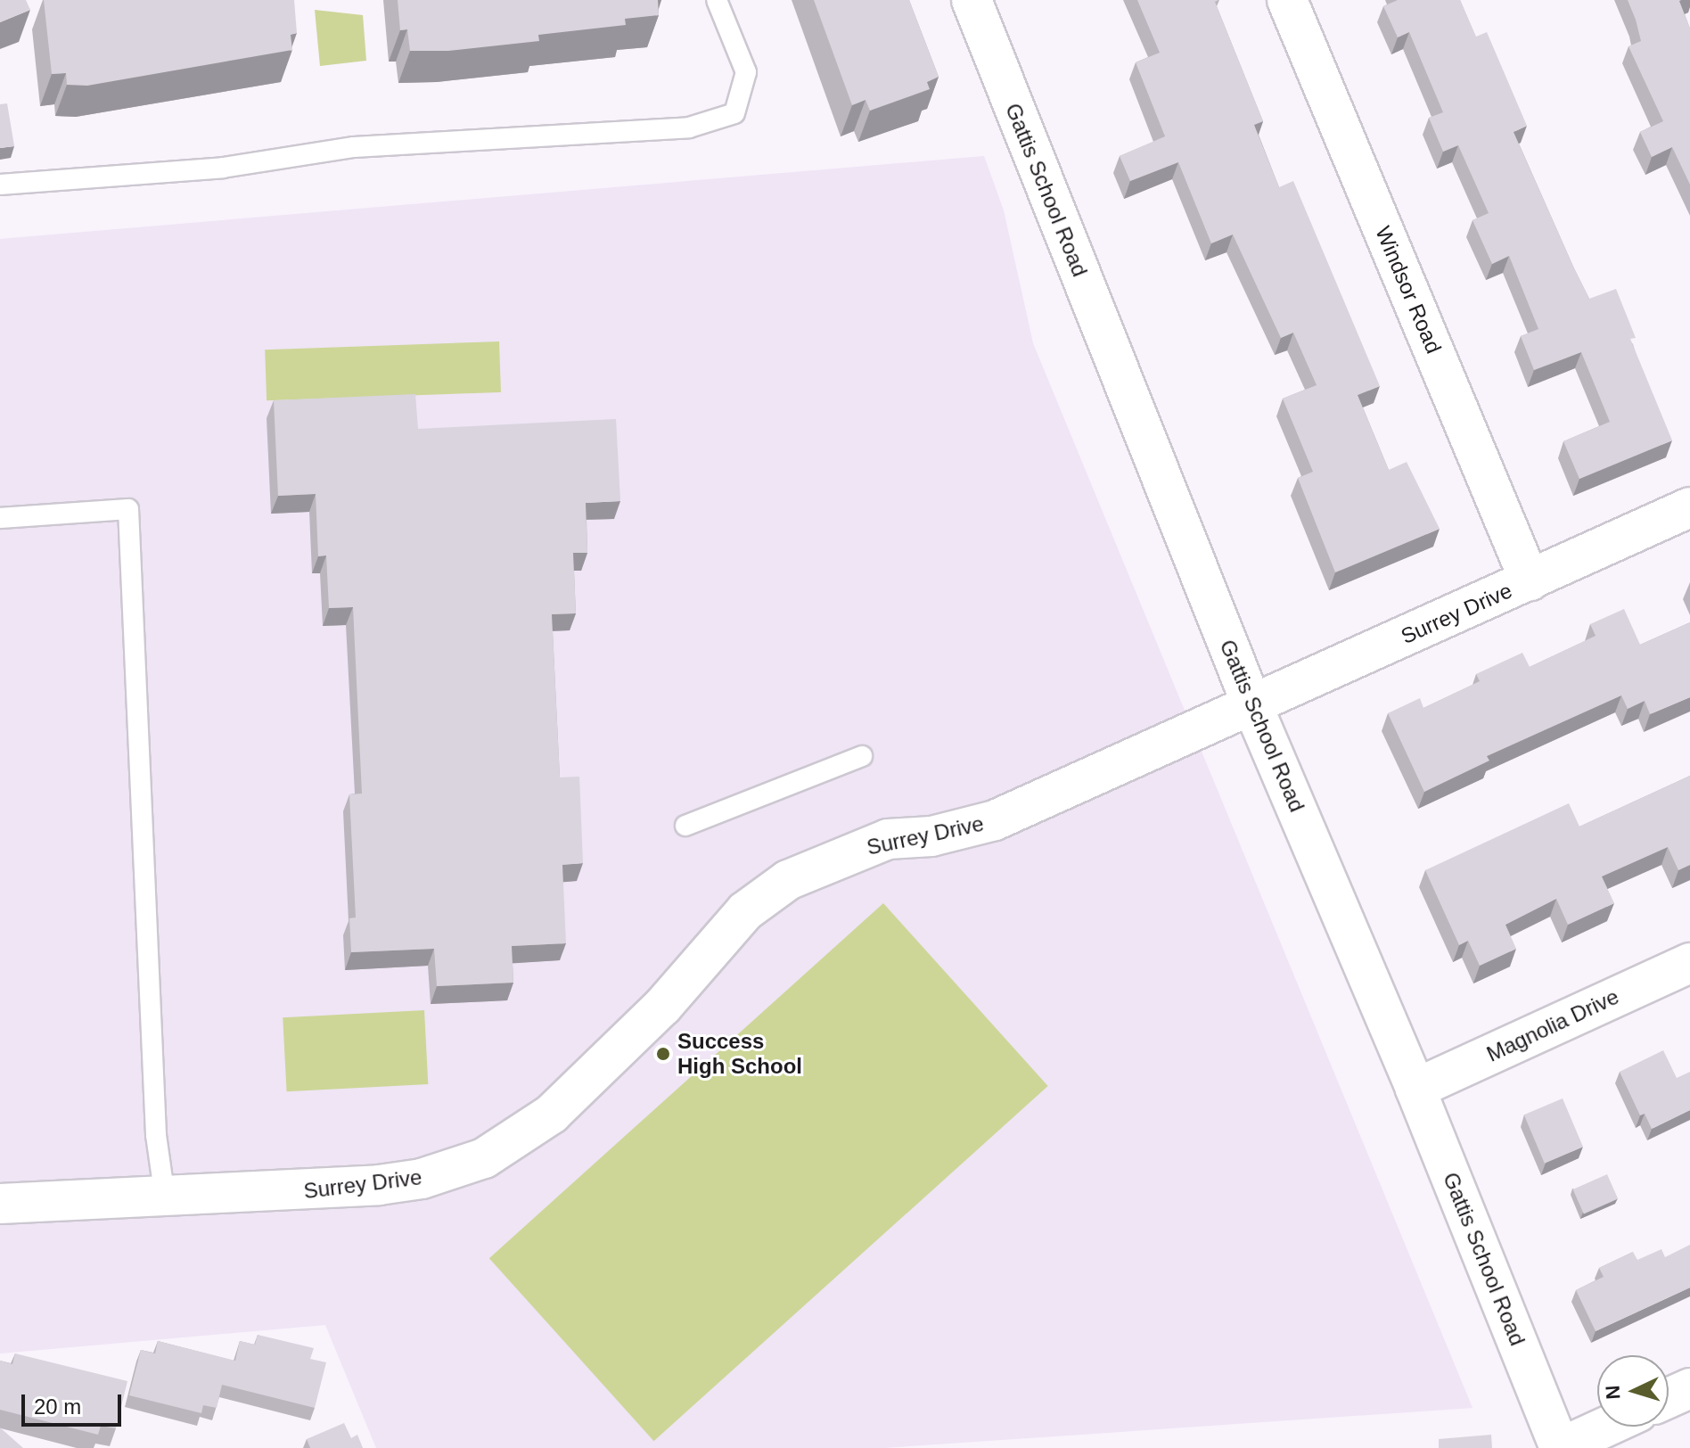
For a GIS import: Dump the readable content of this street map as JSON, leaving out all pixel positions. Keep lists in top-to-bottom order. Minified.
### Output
{"streets":{"street":["Gattis School Road","Windsor Road","Surrey Drive","Magnolia Drive"]},"crossings":[["Gattis School Road","Surrey Drive"],["Gattis School Road","Magnolia Drive"],["Windsor Road","Surrey Drive"]],"places":["Success High School"],"scale_bar":"20 m","north":"left"}
